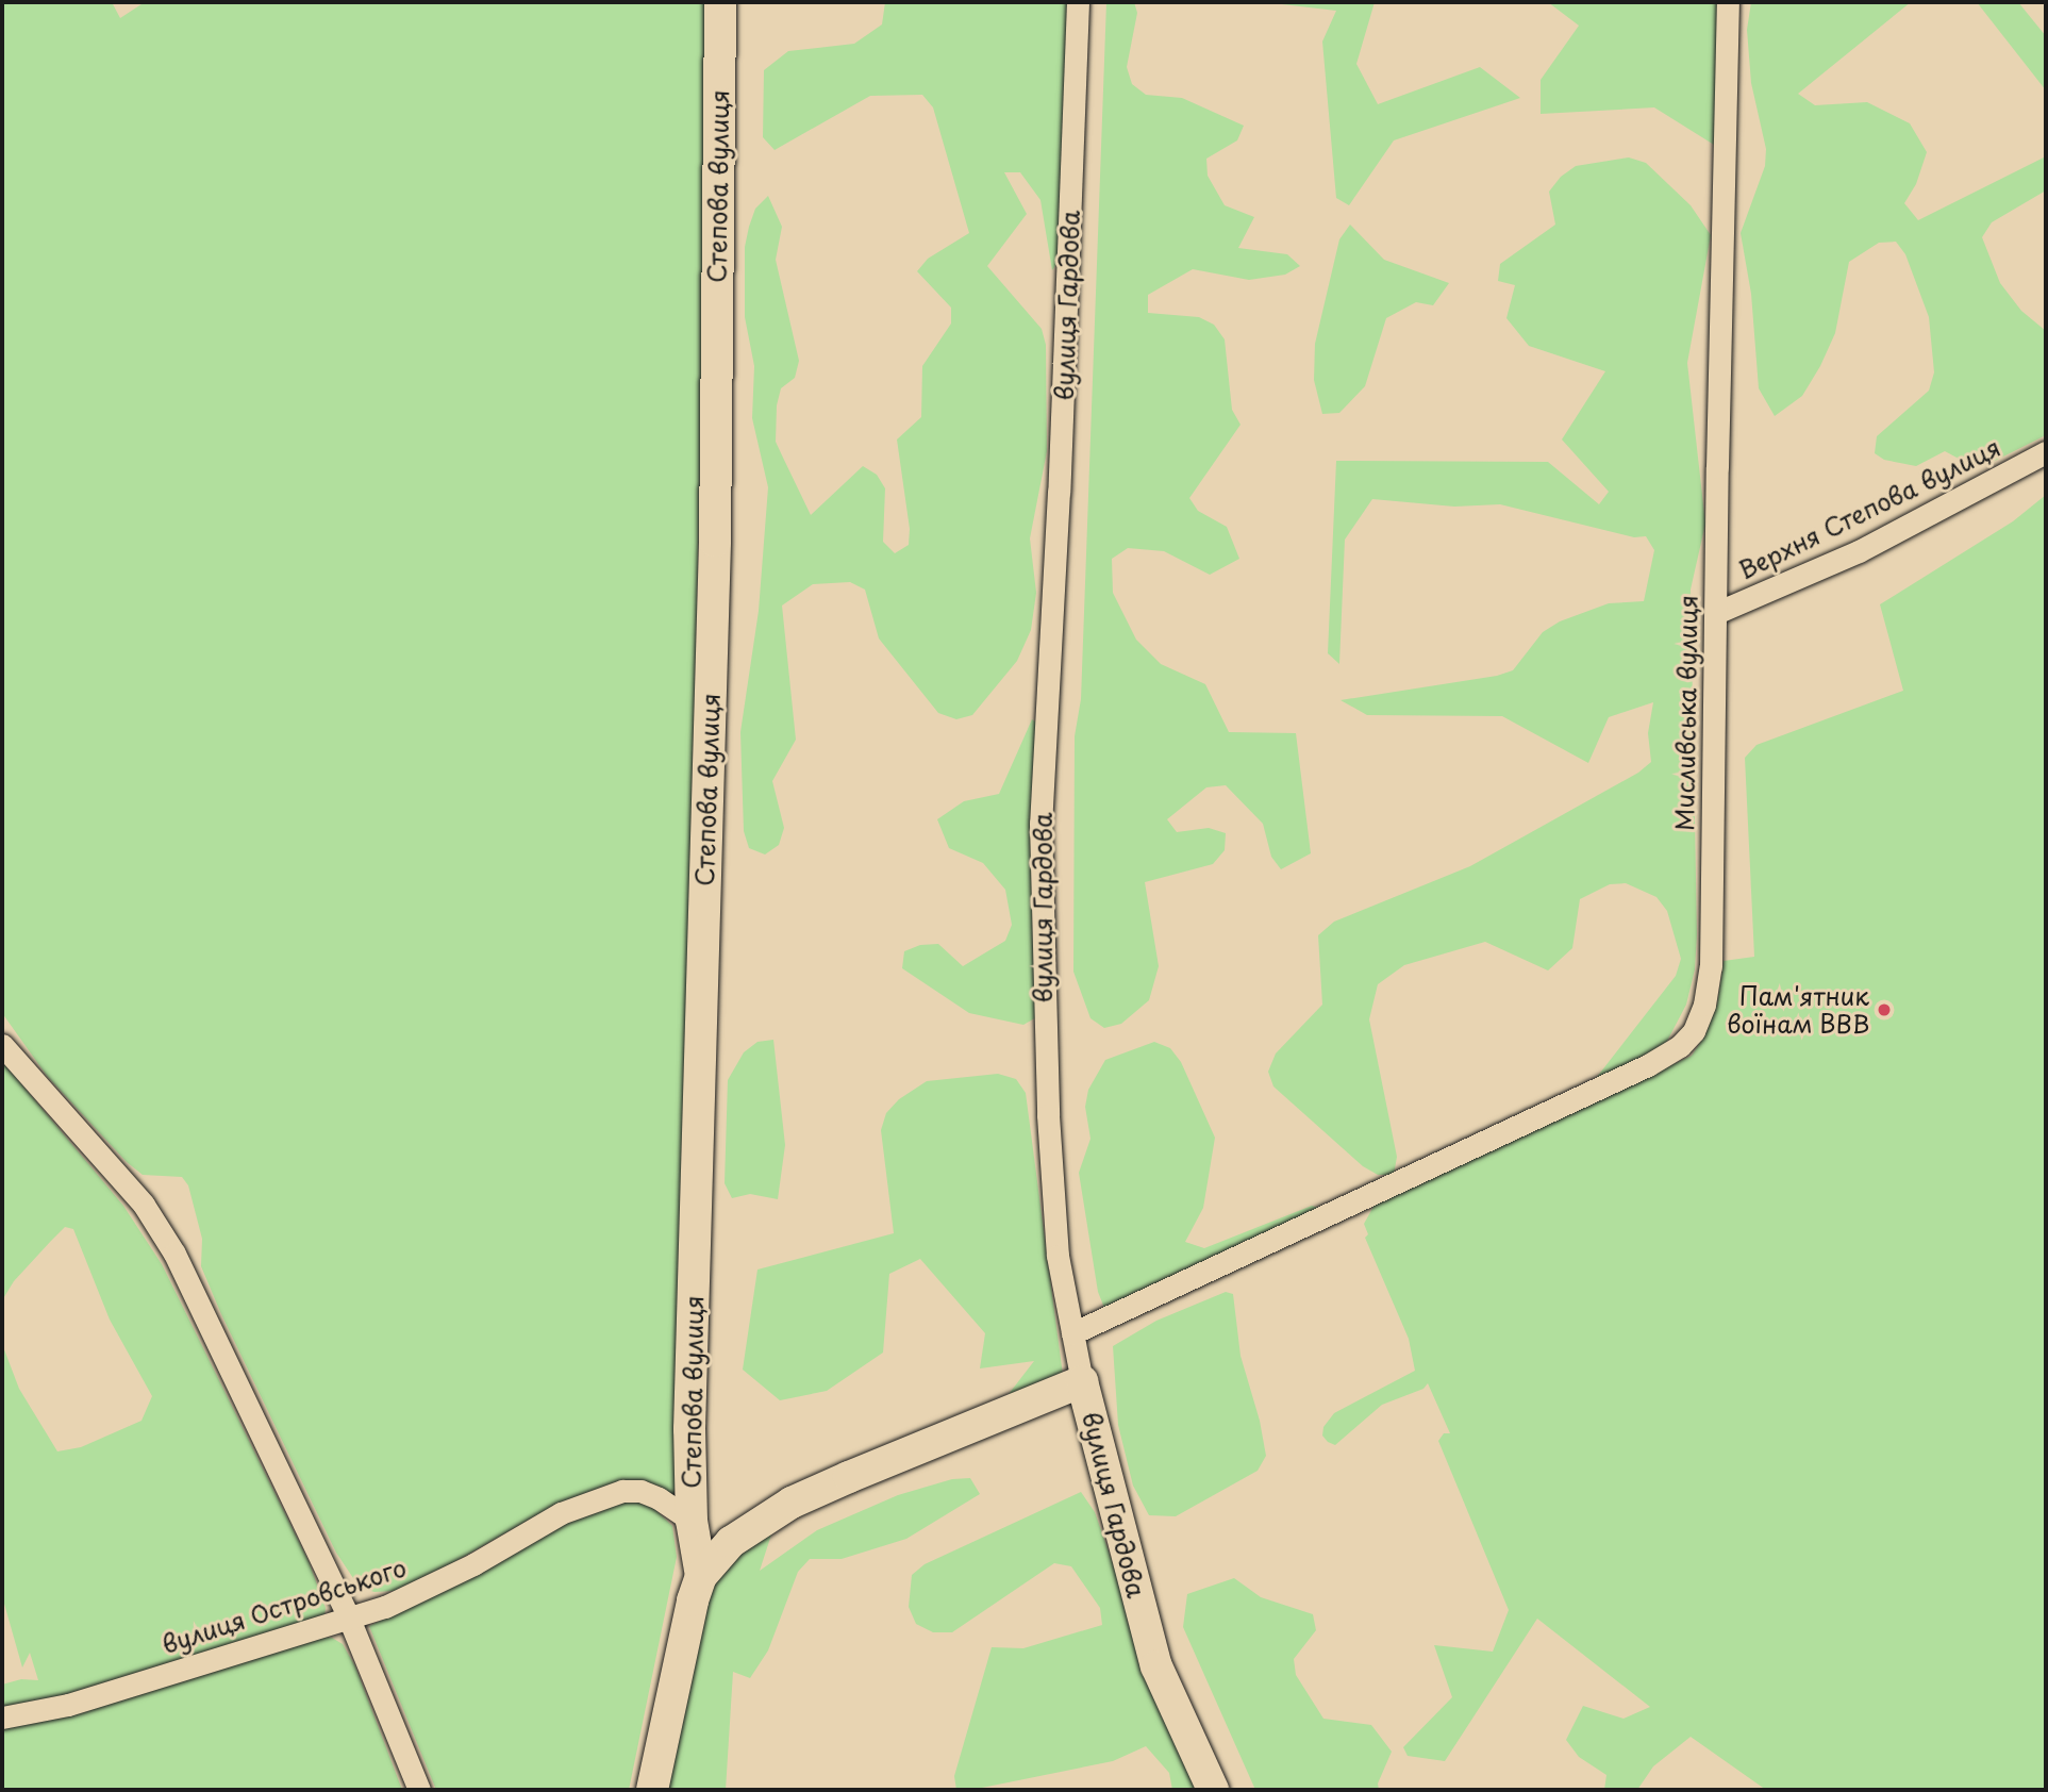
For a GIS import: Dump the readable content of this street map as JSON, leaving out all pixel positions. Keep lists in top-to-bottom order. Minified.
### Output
{"streets":{"street":["Степова вулиця","вулиця Гардова","Верхня Степова вулиця","Мисливська вулиця","вулиця Островського"]},"crossings":[["Степова вулиця","вулиця Островського"],["вулиця Гардова","Мисливська вулиця"],["Верхня Степова вулиця","Мисливська вулиця"]],"places":["Пам'ятник воїнам ВВВ"]}
